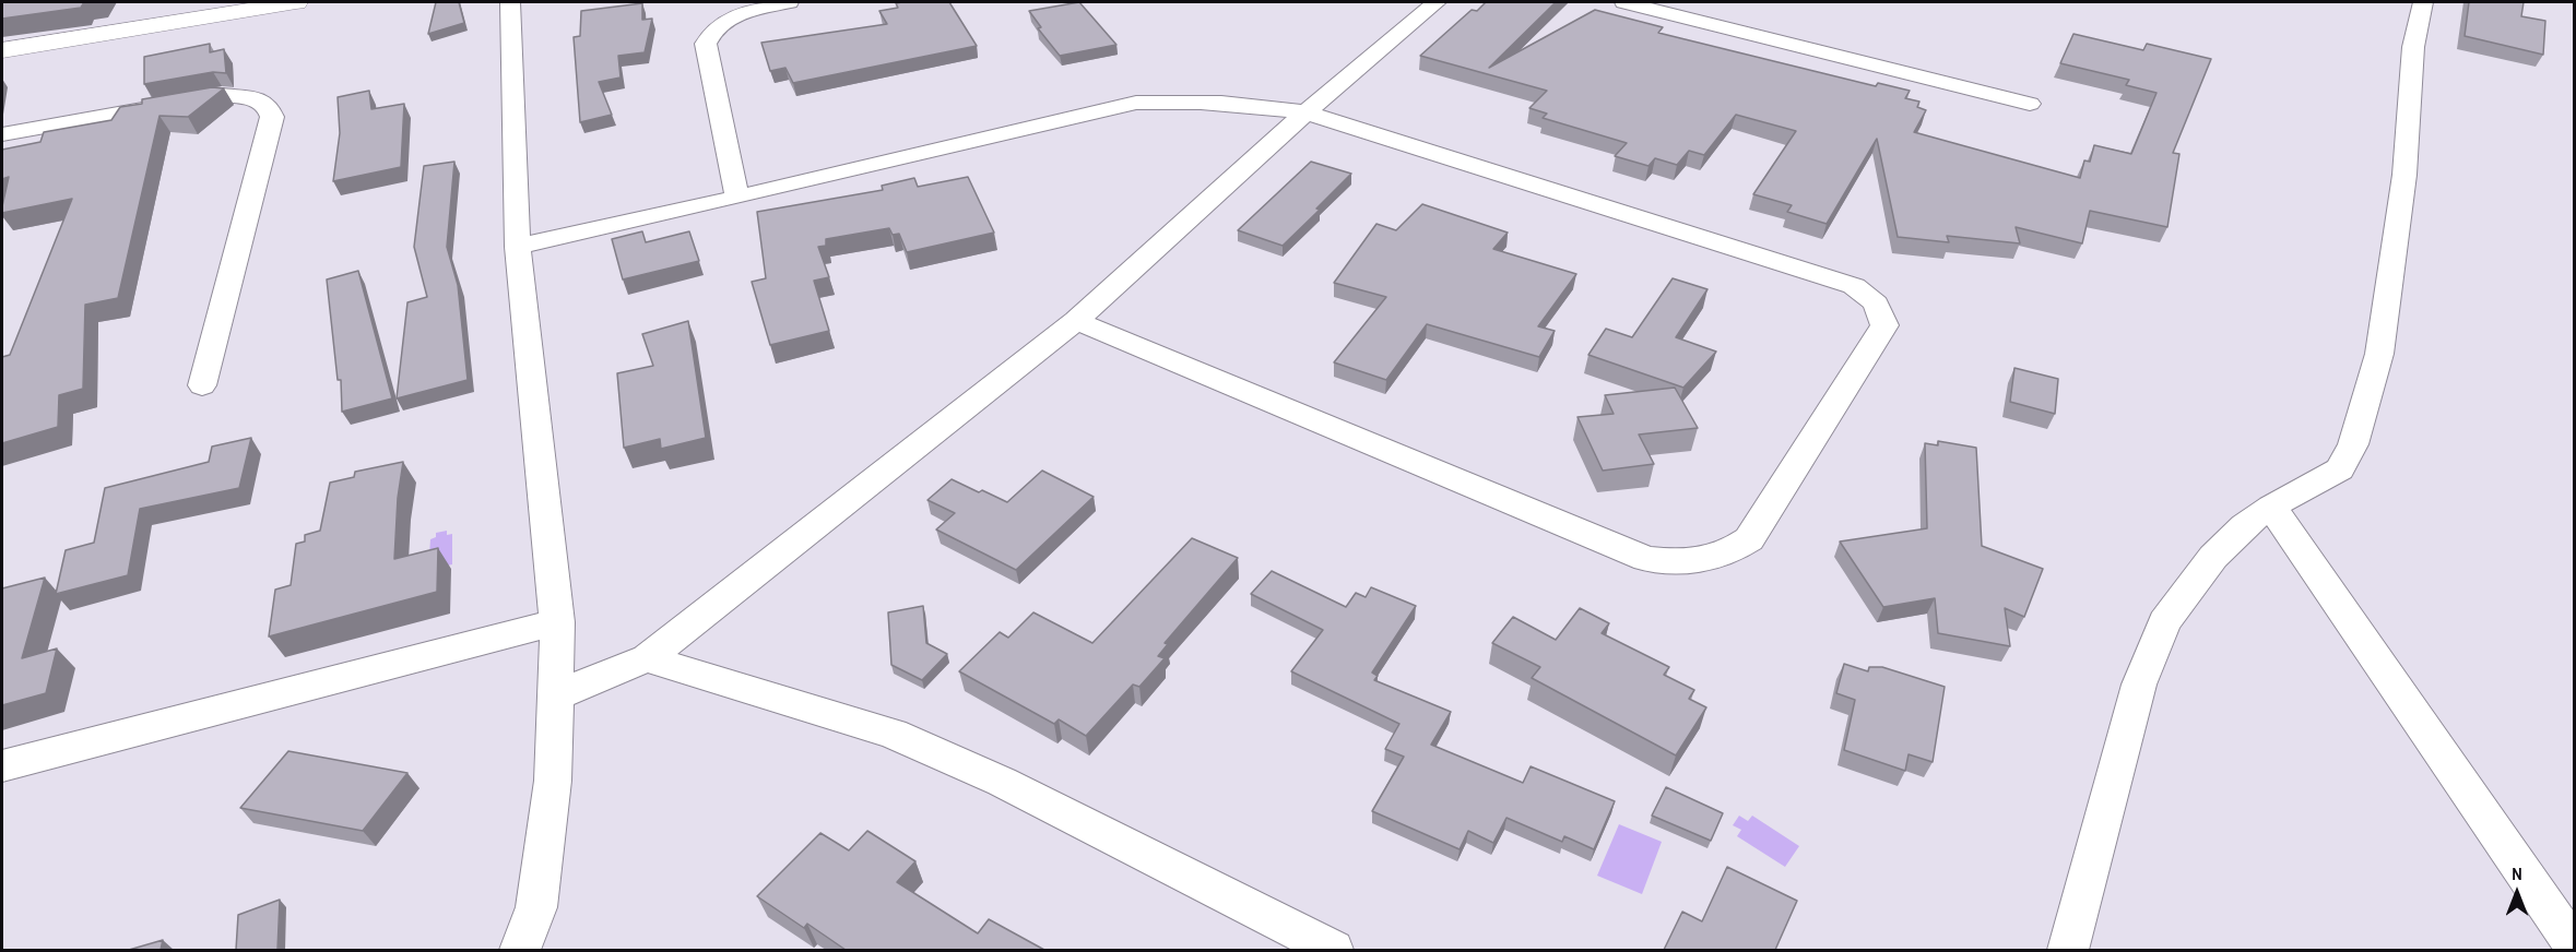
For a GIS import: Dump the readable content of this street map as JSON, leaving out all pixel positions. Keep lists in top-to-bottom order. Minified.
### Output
{"north":"top"}
